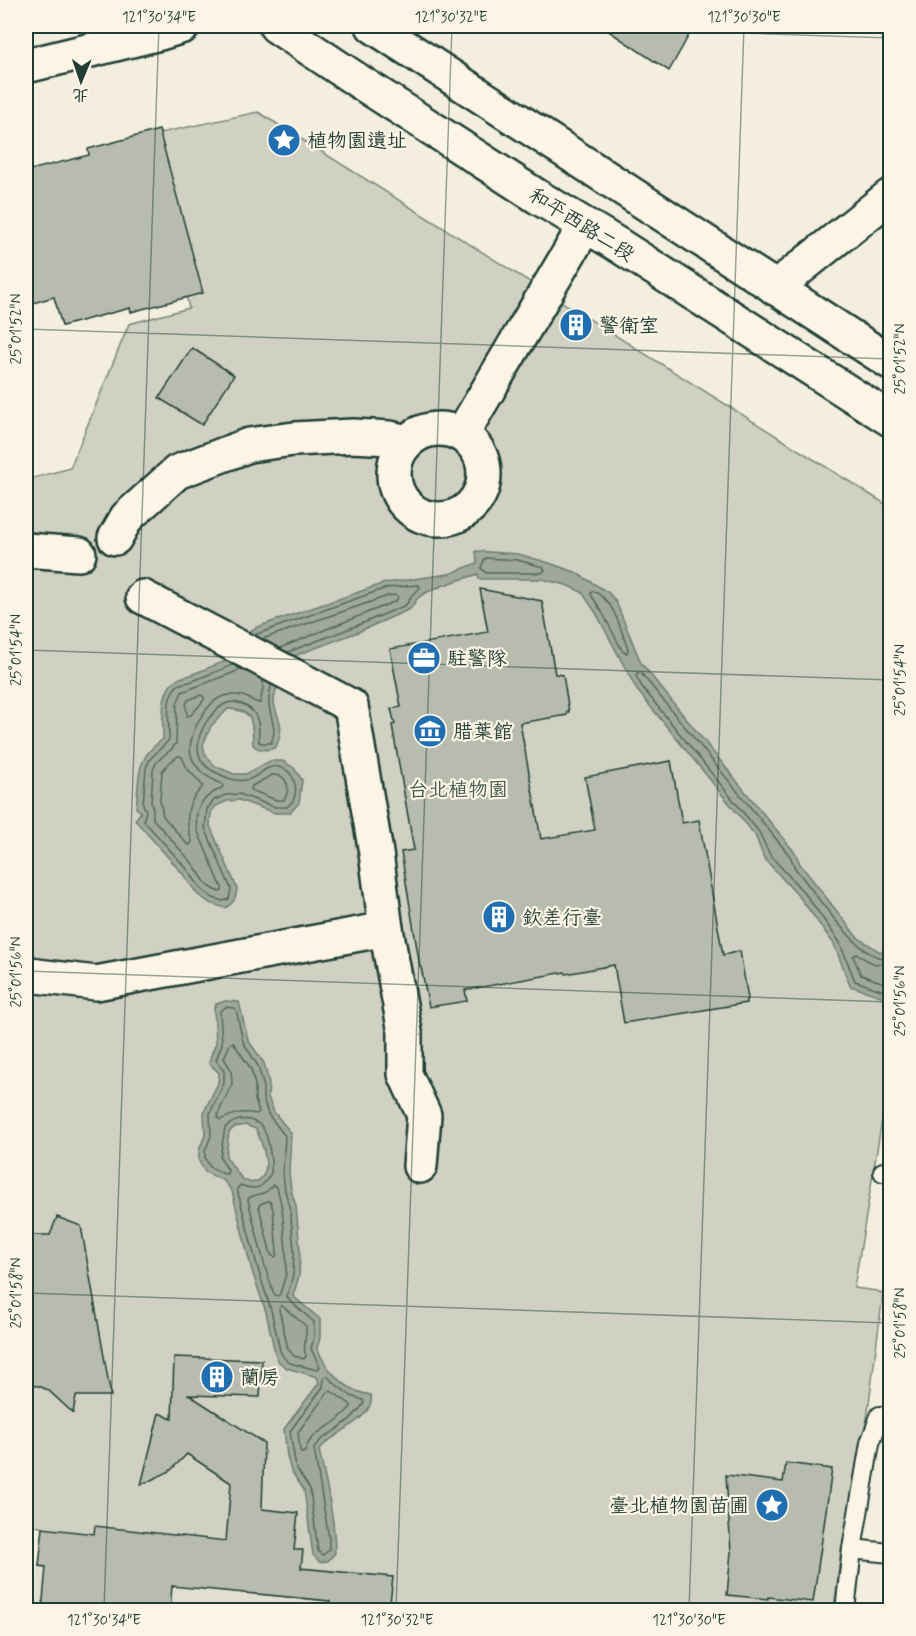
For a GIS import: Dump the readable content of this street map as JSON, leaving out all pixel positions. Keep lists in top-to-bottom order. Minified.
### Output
{"streets":{"street":["和平西路二段"]},"parks":["台北植物園"],"places":{"place":["植物園遺址","臺北植物園苗圃"],"building":["警衛室","欽差行臺","蘭房"],"office":["駐警隊"],"museum":["腊葉館"]},"north":"bottom","coordinates":["121°30'34\"E","121°30'32\"E","121°30'30\"E","25°01'52\"N","25°01'54\"N","25°01'56\"N","25°01'58\"N"]}
